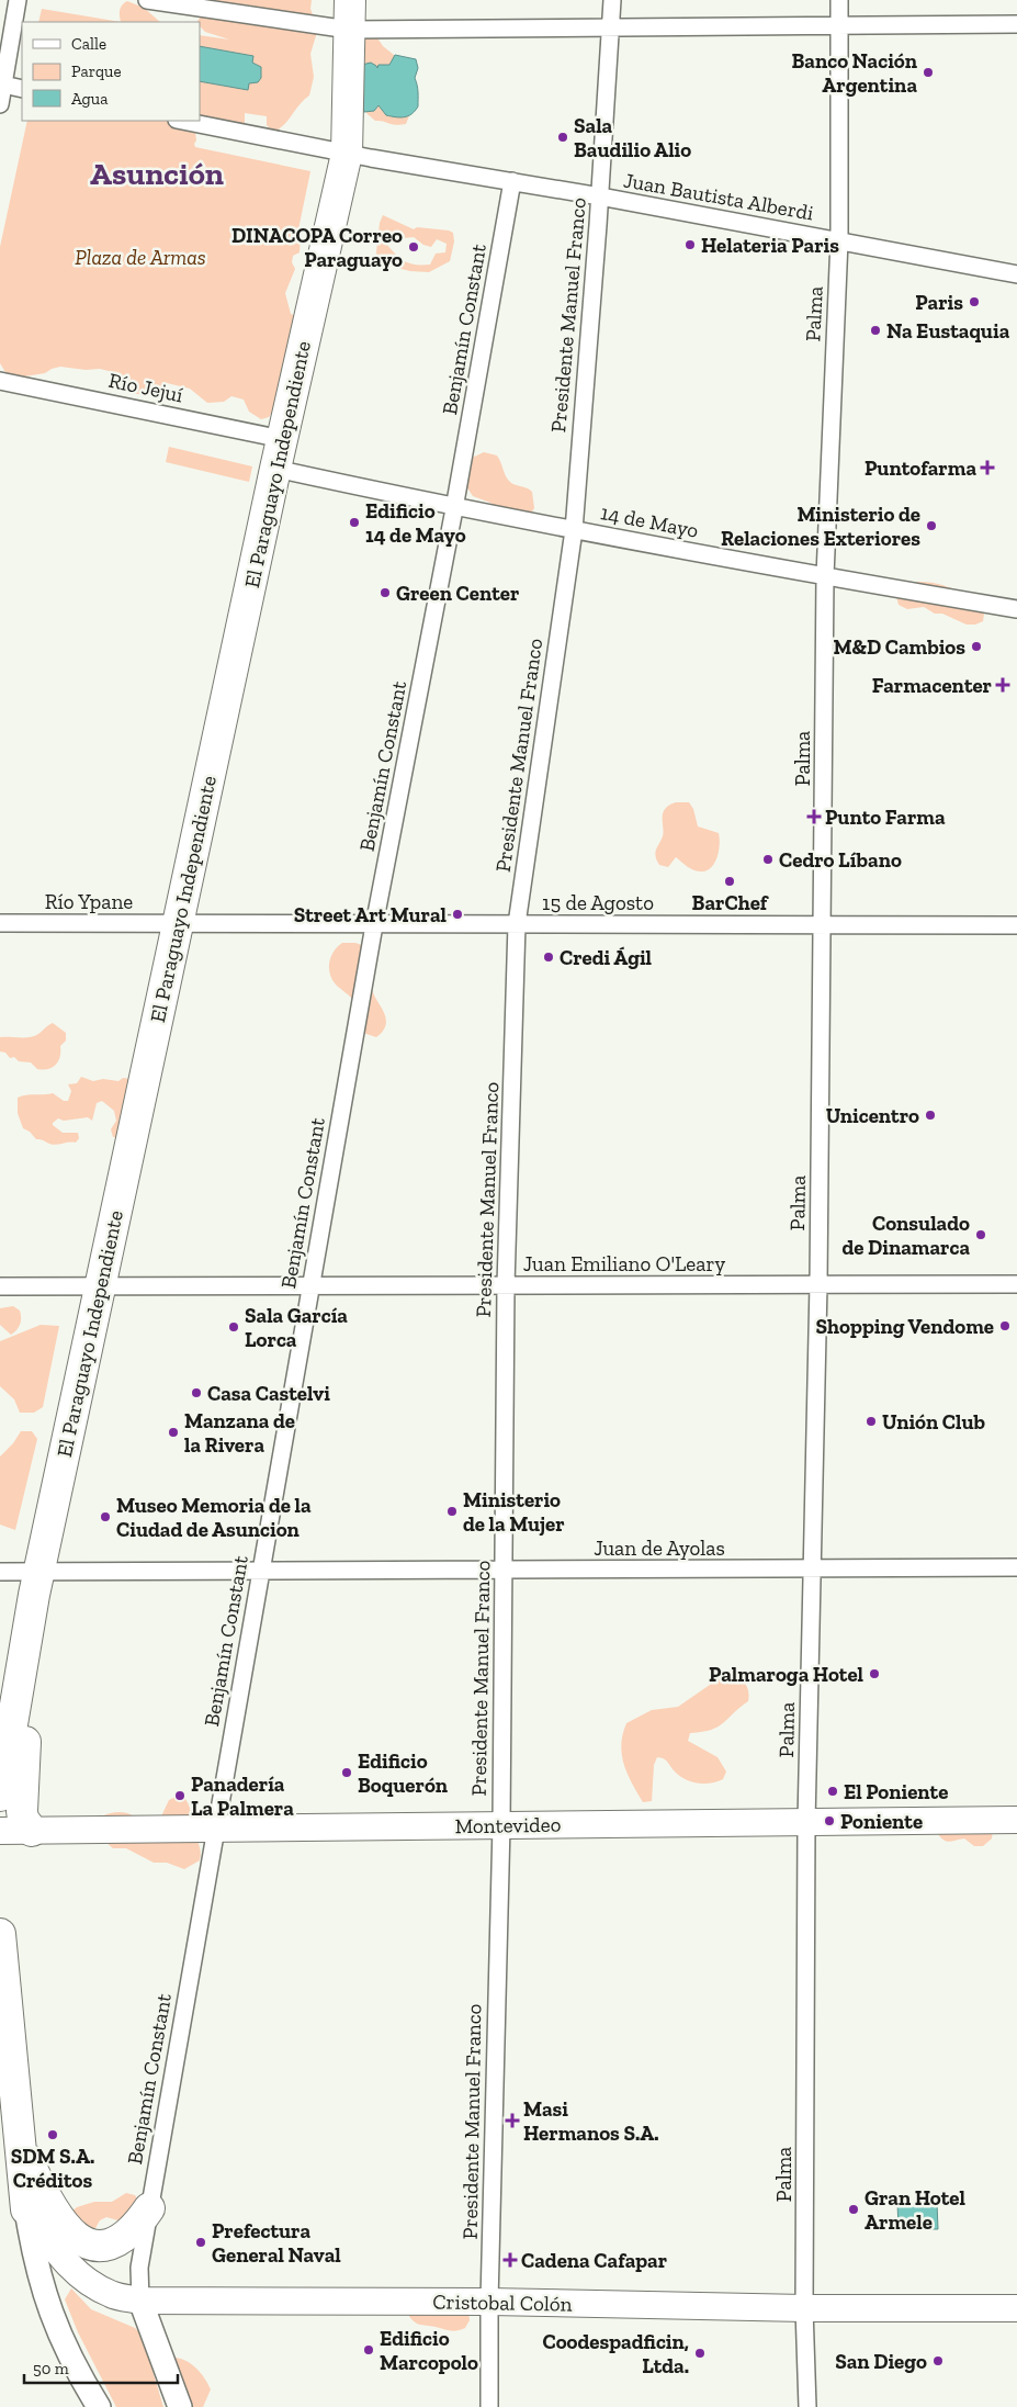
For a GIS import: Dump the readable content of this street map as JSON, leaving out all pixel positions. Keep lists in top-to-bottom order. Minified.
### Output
{"streets":{"highway":["El Paraguayo Independiente"],"main road":["Montevideo","Cristobal Colón"],"street":["Juan Bautista Alberdi","Palma","Presidente Manuel Franco","Benjamín Constant","Río Jejuí","14 de Mayo","Río Ypane","15 de Agosto","Juan Emiliano O'Leary","Juan de Ayolas"]},"crossings":[["Juan Bautista Alberdi","Palma"],["Juan Bautista Alberdi","Presidente Manuel Franco"],["Juan Bautista Alberdi","Benjamín Constant"],["Juan Bautista Alberdi","El Paraguayo Independiente"],["Palma","14 de Mayo"],["Palma","15 de Agosto"],["Palma","Juan Emiliano O'Leary"],["Palma","Juan de Ayolas"],["Palma","Montevideo"],["Palma","Cristobal Colón"],["Presidente Manuel Franco","14 de Mayo"],["Presidente Manuel Franco","15 de Agosto"],["Presidente Manuel Franco","Juan Emiliano O'Leary"],["Presidente Manuel Franco","Juan de Ayolas"],["Presidente Manuel Franco","Montevideo"],["Presidente Manuel Franco","Cristobal Colón"],["Benjamín Constant","14 de Mayo"],["Benjamín Constant","15 de Agosto"],["Benjamín Constant","Juan Emiliano O'Leary"],["Benjamín Constant","Juan de Ayolas"],["Benjamín Constant","Montevideo"],["Benjamín Constant","Cristobal Colón"],["Río Jejuí","El Paraguayo Independiente"],["El Paraguayo Independiente","14 de Mayo"],["El Paraguayo Independiente","Río Ypane"],["El Paraguayo Independiente","15 de Agosto"],["El Paraguayo Independiente","Juan Emiliano O'Leary"],["El Paraguayo Independiente","Juan de Ayolas"],["Río Ypane","15 de Agosto"]],"districts":["Asunción"],"parks":["Plaza de Armas"],"places":{"other":["Banco Nación Argentina","Sala Baudilio Alio","Helateria Paris","DINACOPA Correo Paraguayo","Paris","Na Eustaquia","Edificio 14 de Mayo","Ministerio de Relaciones Exteriores","Green Center","M&D Cambios","Cedro Líbano","BarChef","Street Art Mural","Credi Ágil","Unicentro","Consulado de Dinamarca","Shopping Vendome","Sala García Lorca","Casa Castelvi","Unión Club","Manzana de la Rivera","Ministerio de la Mujer","Museo Memoria de la Ciudad de Asuncion","Palmaroga Hotel","Edificio Boquerón","El Poniente","Panadería La Palmera","Poniente","SDM S.A. Créditos","Gran Hotel Armele","Prefectura General Naval","Edificio Marcopolo","Coodespadficin, Ltda.","San Diego"],"health":["Puntofarma","Farmacenter","Punto Farma","Masi Hermanos S.A.","Cadena Cafapar"]},"legend":["Calle","Parque","Agua"],"scale_bar":"50 m"}
